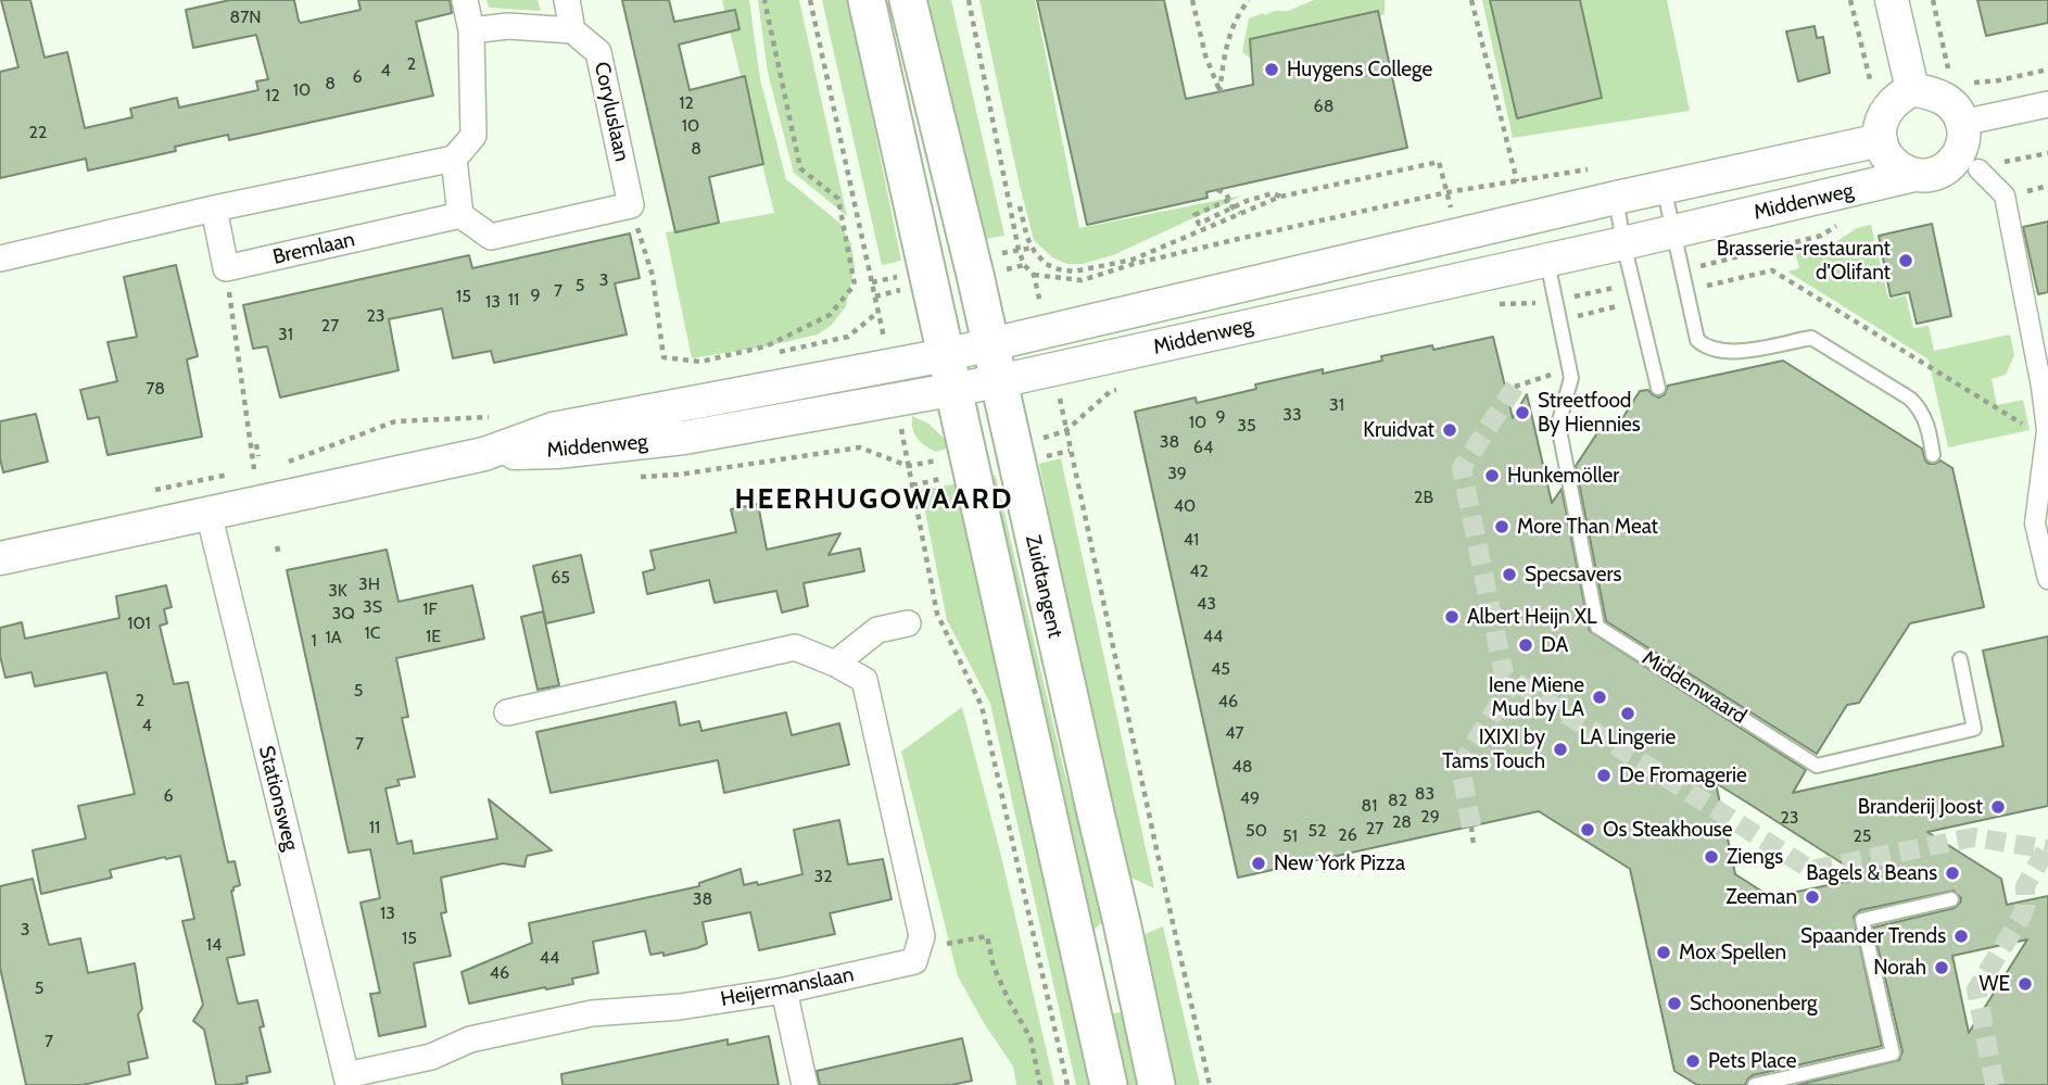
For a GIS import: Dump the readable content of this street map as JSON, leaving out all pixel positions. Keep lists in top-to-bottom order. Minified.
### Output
{"streets":{"main road":["Zuidtangent"],"street":["Coryluslaan","Middenweg","Bremlaan","Stationsweg","Heijermanslaan"],"lane":["Middenwaard"]},"crossings":[["Middenweg","Zuidtangent"],["Middenweg","Middenwaard"],["Middenweg","Stationsweg"],["Stationsweg","Heijermanslaan"]],"districts":["HEERHUGOWAARD"],"places":["Huygens College","Brasserie-restaurant d'Olifant","Streetfood By Hiennies","Kruidvat","Hunkemöller","More Than Meat","Specsavers","Albert Heijn XL","DA","Iene Miene Mud by LA","LA Lingerie","IXIXI by Tams Touch","De Fromagerie","Branderij Joost","Os Steakhouse","Ziengs","New York Pizza","Bagels & Beans","Zeeman","Spaander Trends","Mox Spellen","Norah","WE","Schoonenberg","Pets Place"],"house_numbers":["87N","2","4","6","8","10","12","12","68","10","22","8","3","5","7","9","15","11","13","23","27","31","78","31","33","9","10","35","38","64","39","2B","40","41","42","65","3H","3K","43","3S","1F","3Q","101","1C","1E","44","1A","1","45","5","2","46","4","47","7","48","83","6","49","82","81","29","23","28","11","27","50","52","26","51","25","32","38","13","3","15","14","44","46","5","7"]}
